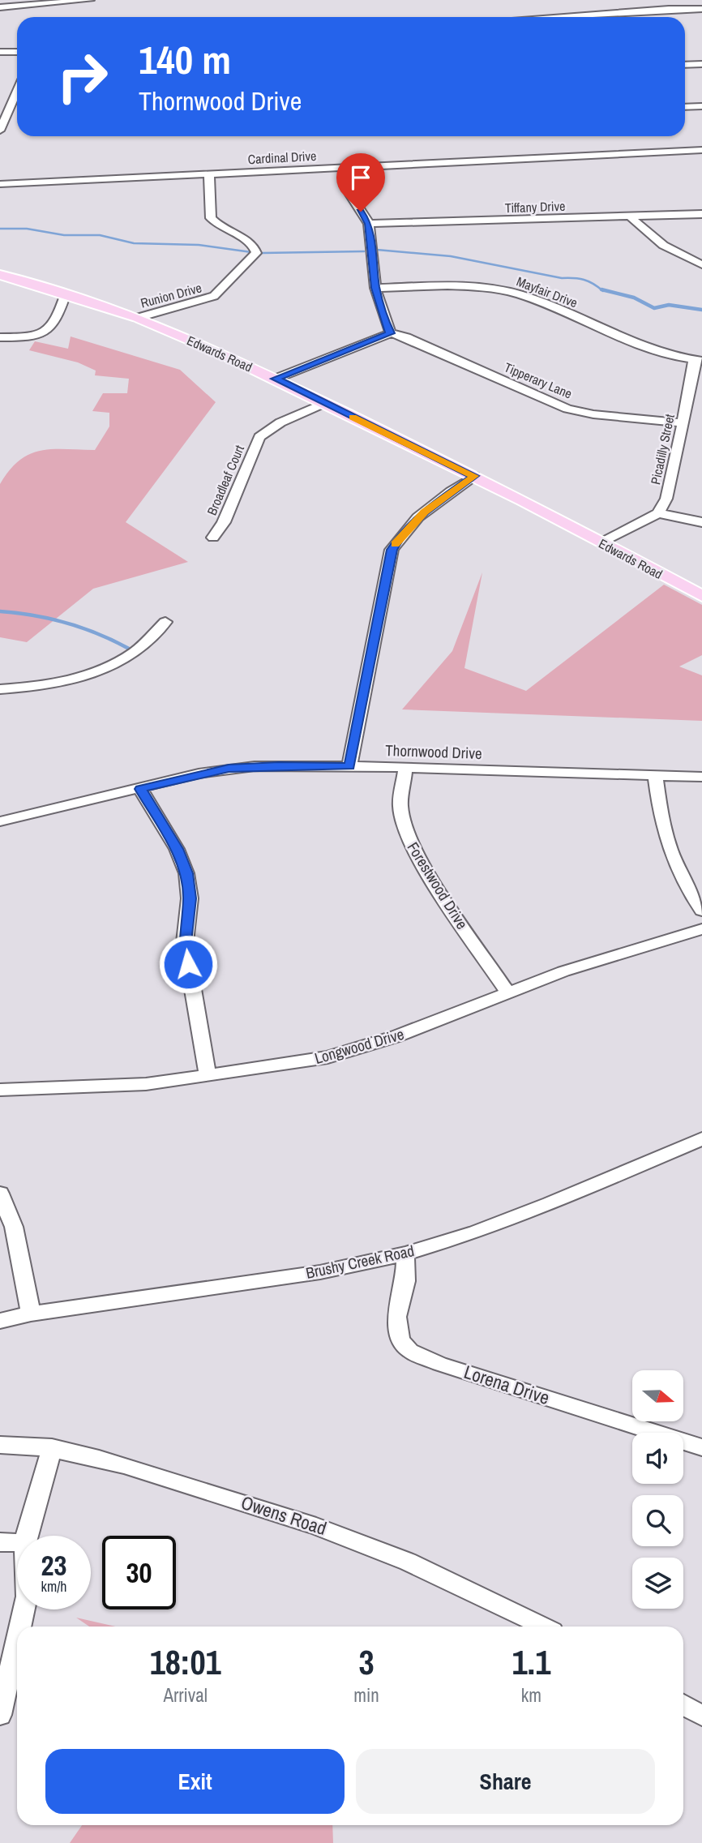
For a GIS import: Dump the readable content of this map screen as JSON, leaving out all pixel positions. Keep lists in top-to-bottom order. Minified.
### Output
{"streets":{"main road":["Edwards Road"],"street":["Cardinal Drive","Tiffany Drive","Mayfair Drive","Runion Drive","Tipperary Lane","Picadilly Street","Broadleaf Court","Thornwood Drive","Forestwood Drive","Longwood Drive","Brushy Creek Road","Lorena Drive","Owens Road"]},"crossings":[["Cardinal Drive","Runion Drive"],["Mayfair Drive","Picadilly Street"],["Runion Drive","Edwards Road"],["Edwards Road","Broadleaf Court"],["Tipperary Lane","Picadilly Street"],["Thornwood Drive","Forestwood Drive"],["Forestwood Drive","Longwood Drive"],["Brushy Creek Road","Lorena Drive"]],"north":"right","page":{"turn":["140 m","Thornwood Drive"],"speed":"23 km/h","limit":"30","eta":["18:01","Arrival","3","min","1.1","km"],"buttons":["Exit","Share"]}}
